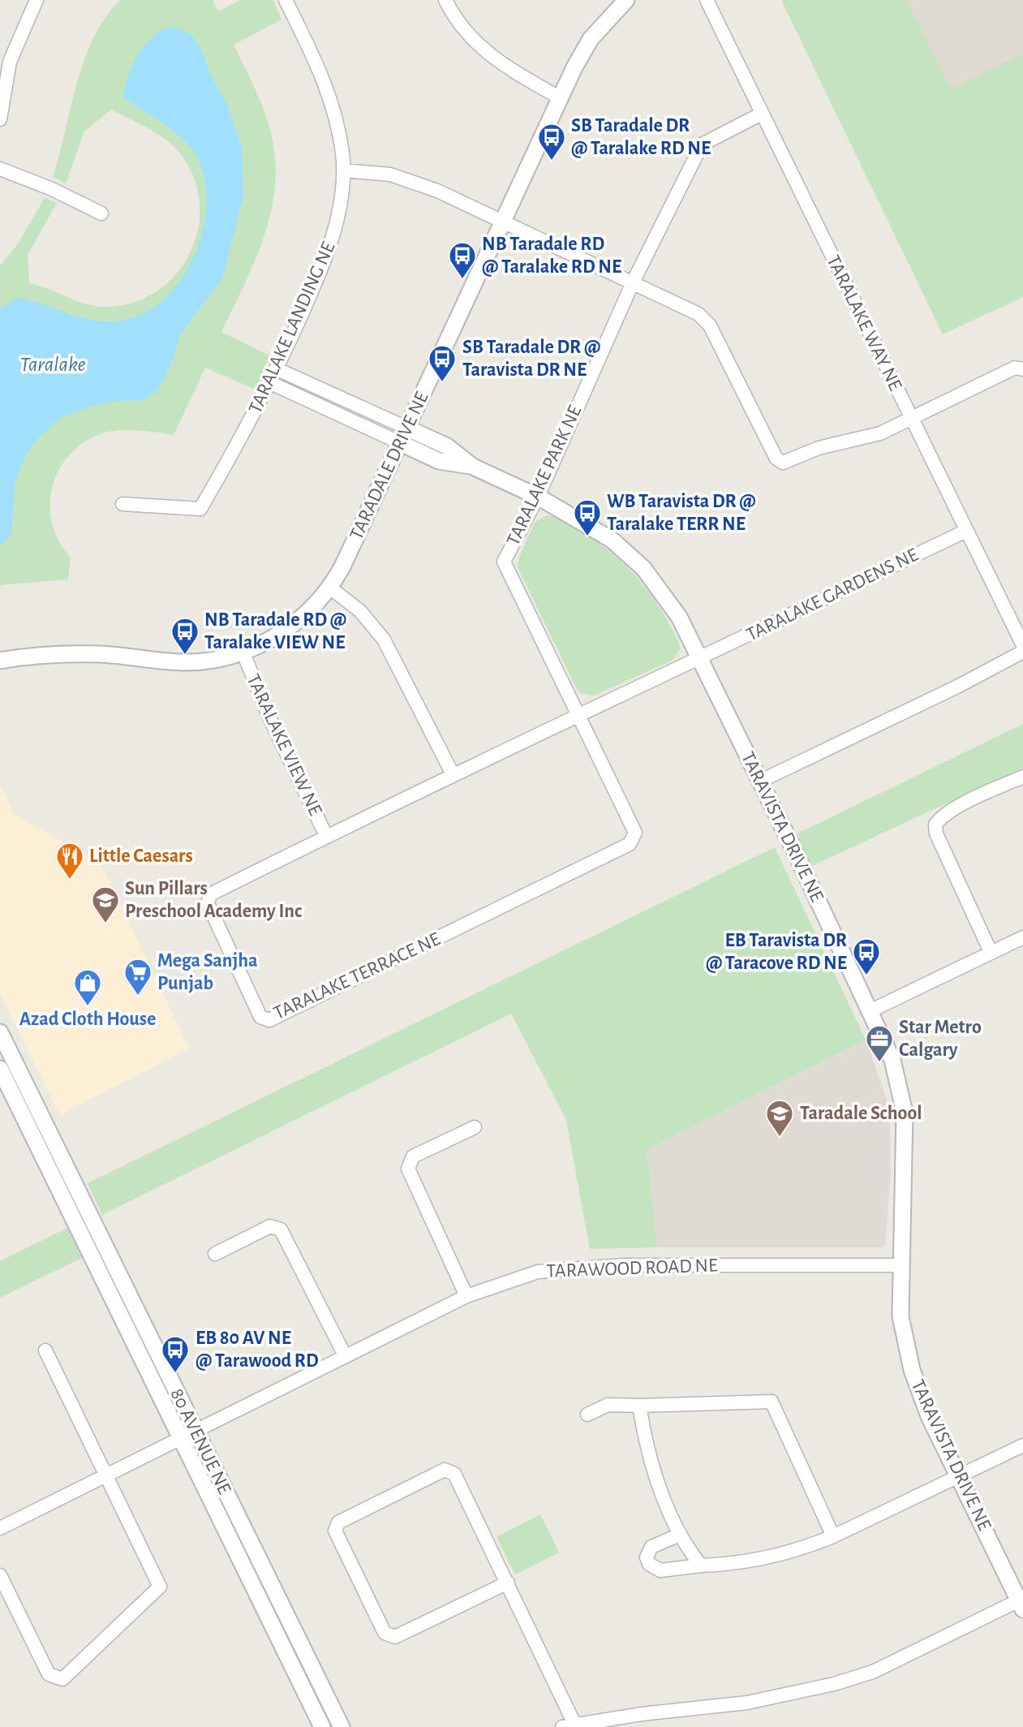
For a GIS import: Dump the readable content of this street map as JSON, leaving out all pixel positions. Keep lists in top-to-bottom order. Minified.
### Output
{"streets":{"street":["TARALAKE WAY NE","TARALAKE LANDING NE","TARADALE DRIVE NE","TARALAKE PARK NE","TARALAKE GARDENS NE","TARALAKE VIEW NE","TARAVISTA DRIVE NE","TARALAKE TERRACE NE","TARAWOOD ROAD NE","80 AVENUE NE"]},"crossings":[["TARALAKE WAY NE","TARALAKE PARK NE"],["TARALAKE WAY NE","TARALAKE GARDENS NE"],["TARADALE DRIVE NE","TARALAKE VIEW NE"],["TARADALE DRIVE NE","TARAVISTA DRIVE NE"],["TARALAKE PARK NE","TARAVISTA DRIVE NE"],["TARALAKE PARK NE","TARALAKE TERRACE NE"],["TARALAKE GARDENS NE","TARAVISTA DRIVE NE"],["TARALAKE GARDENS NE","TARALAKE TERRACE NE"],["TARALAKE VIEW NE","TARALAKE TERRACE NE"],["TARAVISTA DRIVE NE","TARALAKE TERRACE NE"],["TARAVISTA DRIVE NE","TARAWOOD ROAD NE"],["TARAWOOD ROAD NE","80 AVENUE NE"]],"water":["Taralake"],"places":{"bus stop":["SB Taradale DR @ Taralake RD NE","NB Taradale RD @ Taralake RD NE","SB Taradale DR @ Taravista DR NE","WB Taravista DR @ Taralake TERR NE","NB Taradale RD @ Taralake VIEW NE","EB Taravista DR @ Taracove RD NE","EB 80 AV NE @ Tarawood RD"],"restaurant":["Little Caesars"],"school or university":["Sun Pillars Preschool Academy Inc","Taradale School"],"supermarket":["Mega Sanjha Punjab"],"shop":["Azad Cloth House"],"office":["Star Metro Calgary"]}}
